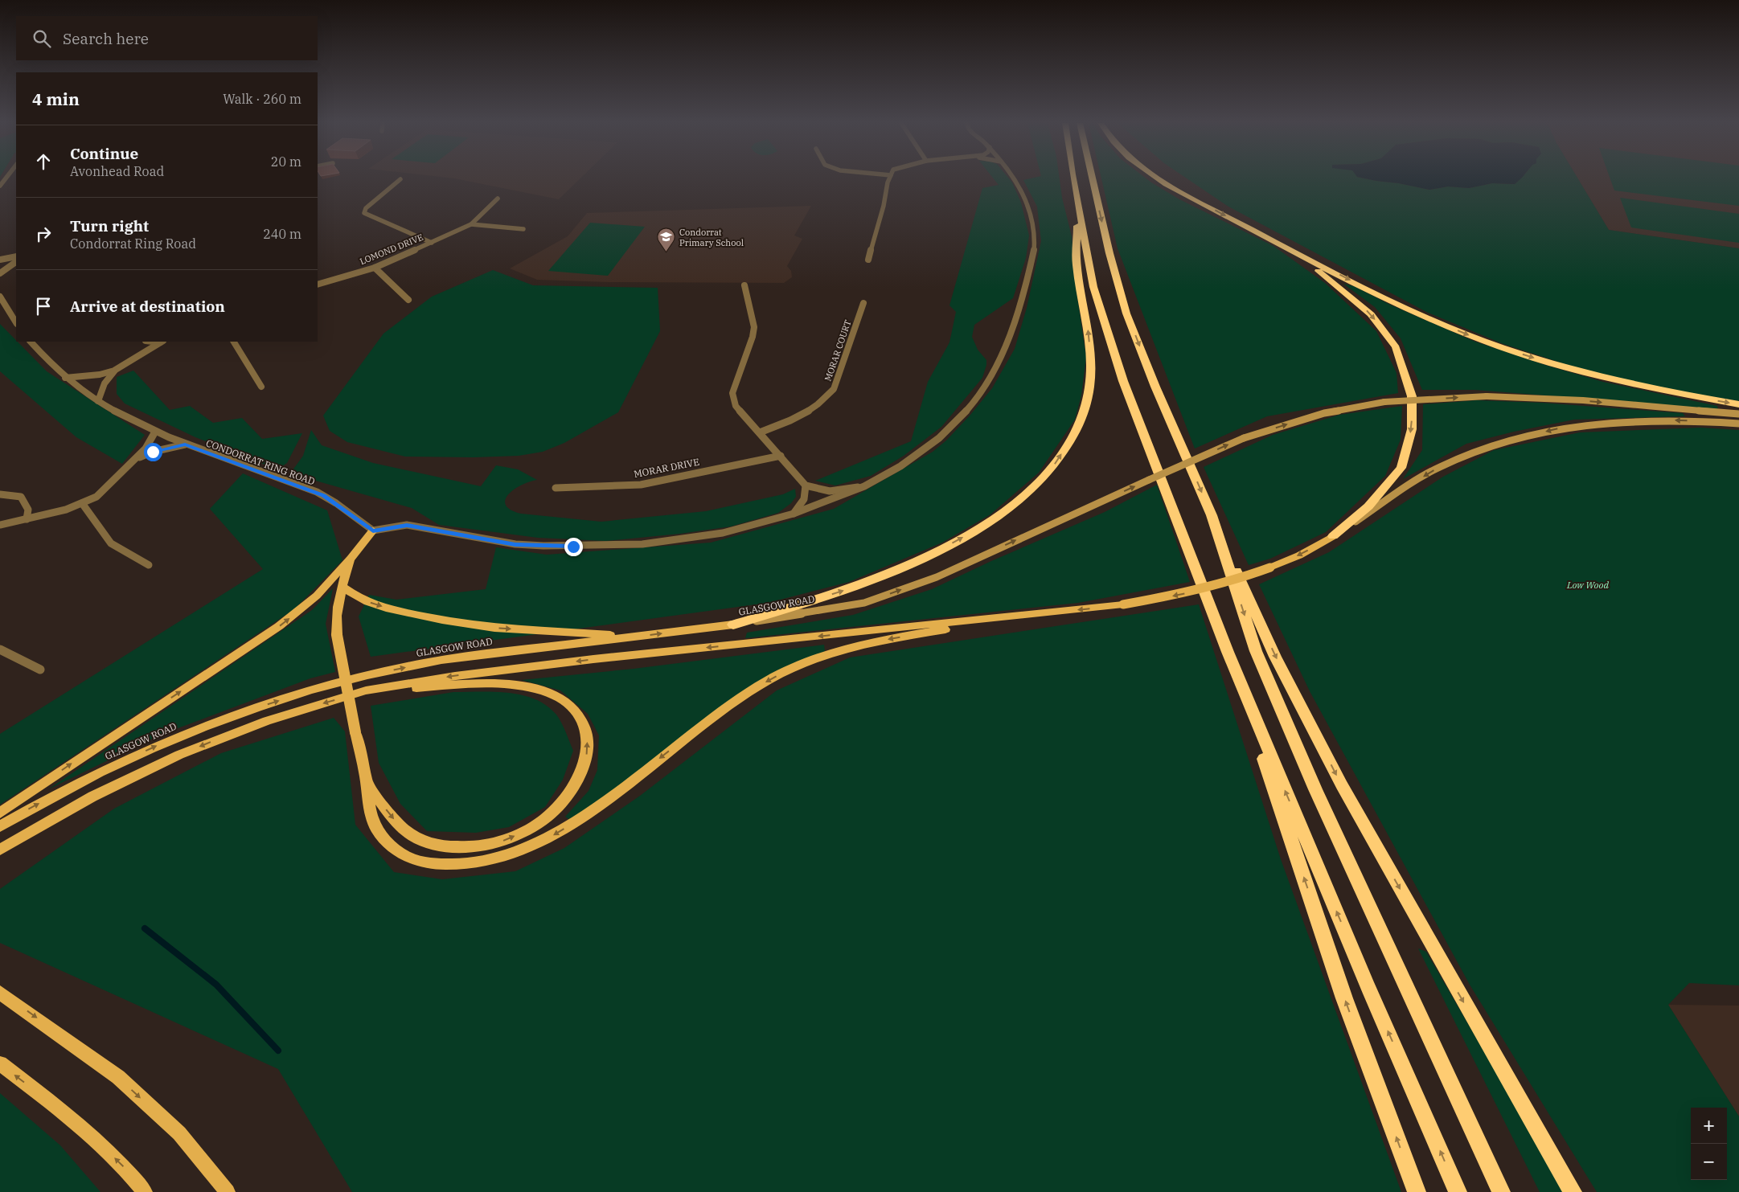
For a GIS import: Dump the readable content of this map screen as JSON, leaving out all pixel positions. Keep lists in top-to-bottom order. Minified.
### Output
{"streets":{"main road":["GLASGOW ROAD"],"street":["LOMOND DRIVE","MORAR COURT","CONDORRAT RING ROAD","MORAR DRIVE"]},"parks":["Low Wood"],"places":{"school or university":["Condorrat Primary School"]},"page":{"search":"Search here","heading":["4 min","Walk · 260 m"],"list":[["Continue","Avonhead Road","20 m"],["Turn right","Condorrat Ring Road","240 m"],"Arrive at destination"],"map_buttons":["+","−"]}}
